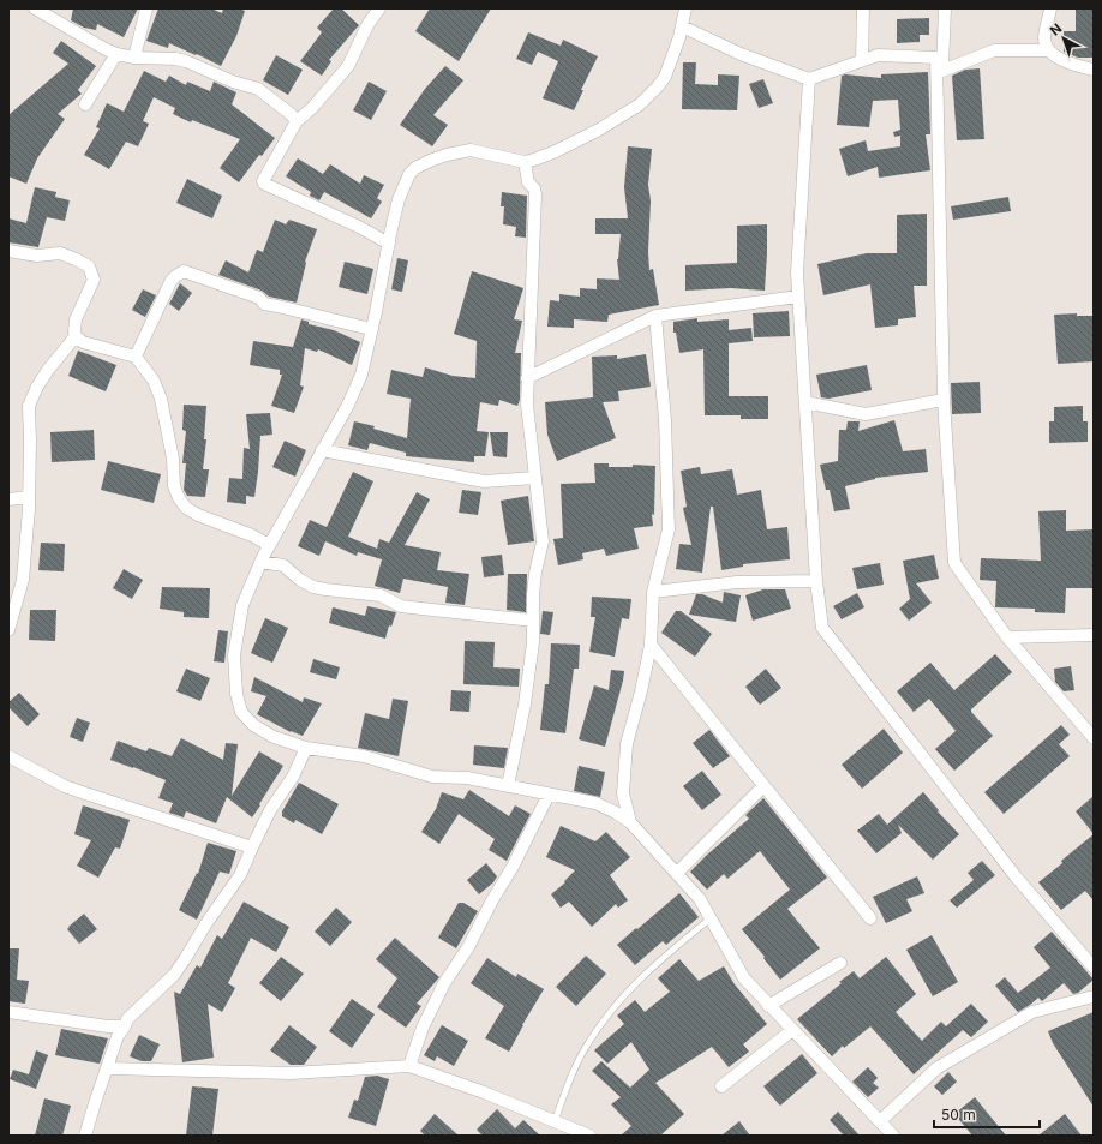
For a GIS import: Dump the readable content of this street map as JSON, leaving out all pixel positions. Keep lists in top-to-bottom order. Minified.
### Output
{"scale_bar":"50 m","north":"top left"}
